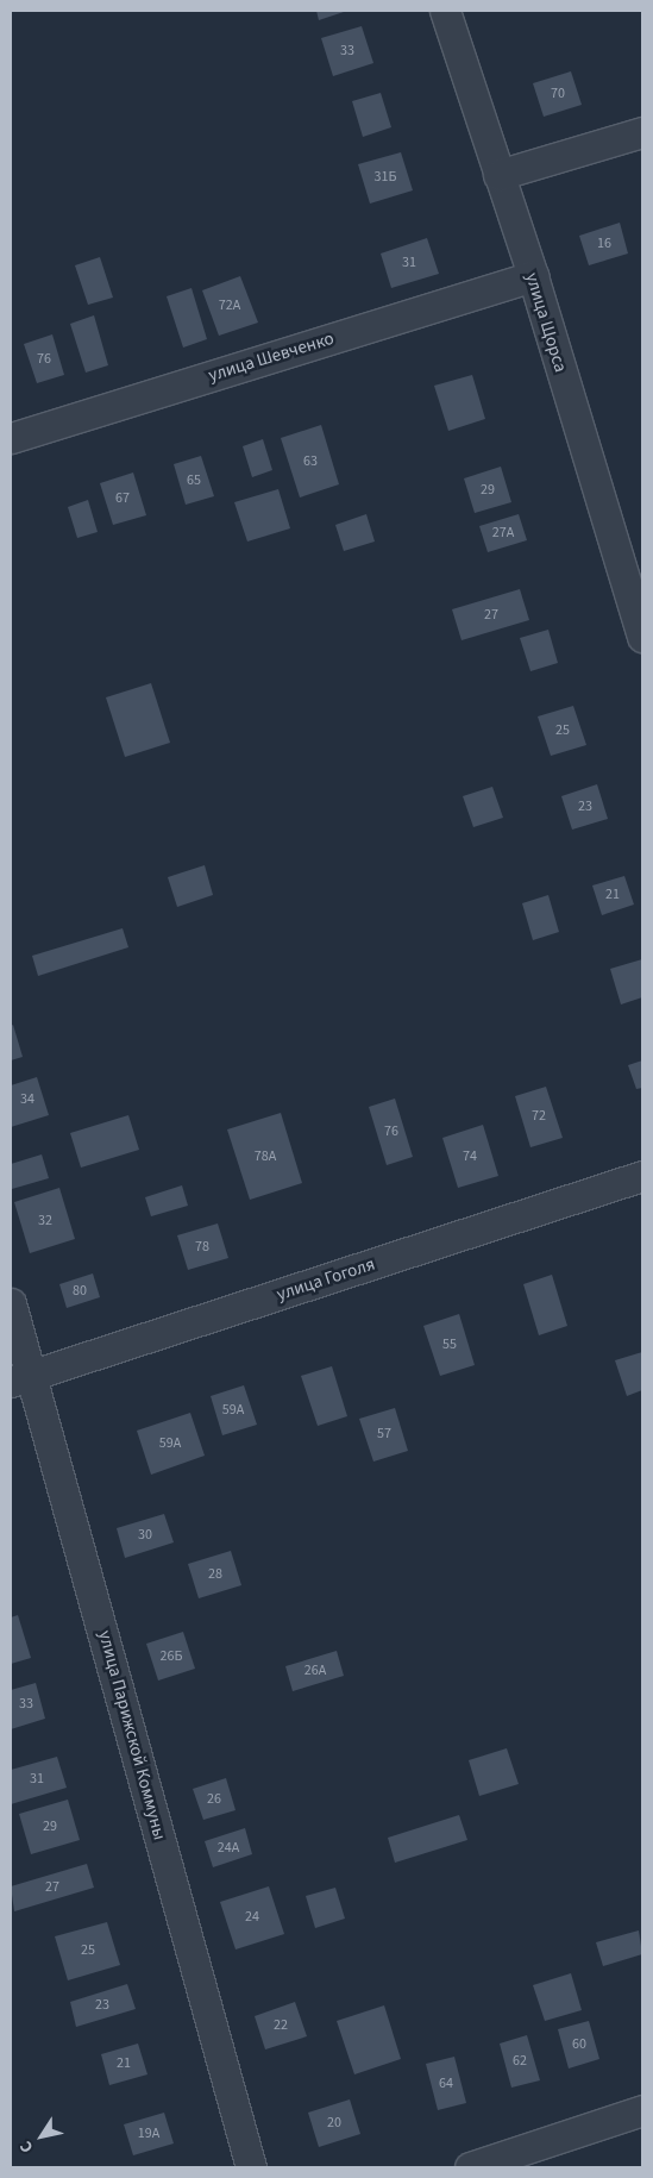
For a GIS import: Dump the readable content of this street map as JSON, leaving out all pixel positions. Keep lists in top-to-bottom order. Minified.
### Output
{"streets":{"street":["улица Щорса","улица Шевченко","улица Гоголя","улица Парижской Коммуны"]},"crossings":[["улица Щорса","улица Шевченко"],["улица Гоголя","улица Парижской Коммуны"]],"house_numbers":["33","70","31Б","16","31","72А","76","63","65","29","67","27А","27","25","23","21","34","72","76","78А","74","32","78","80","55","59А","57","59А","30","28","26Б","26А","33","31","26","29","24А","27","24","25","23","22","60","62","21","64","20","19А"],"north":"bottom left"}
